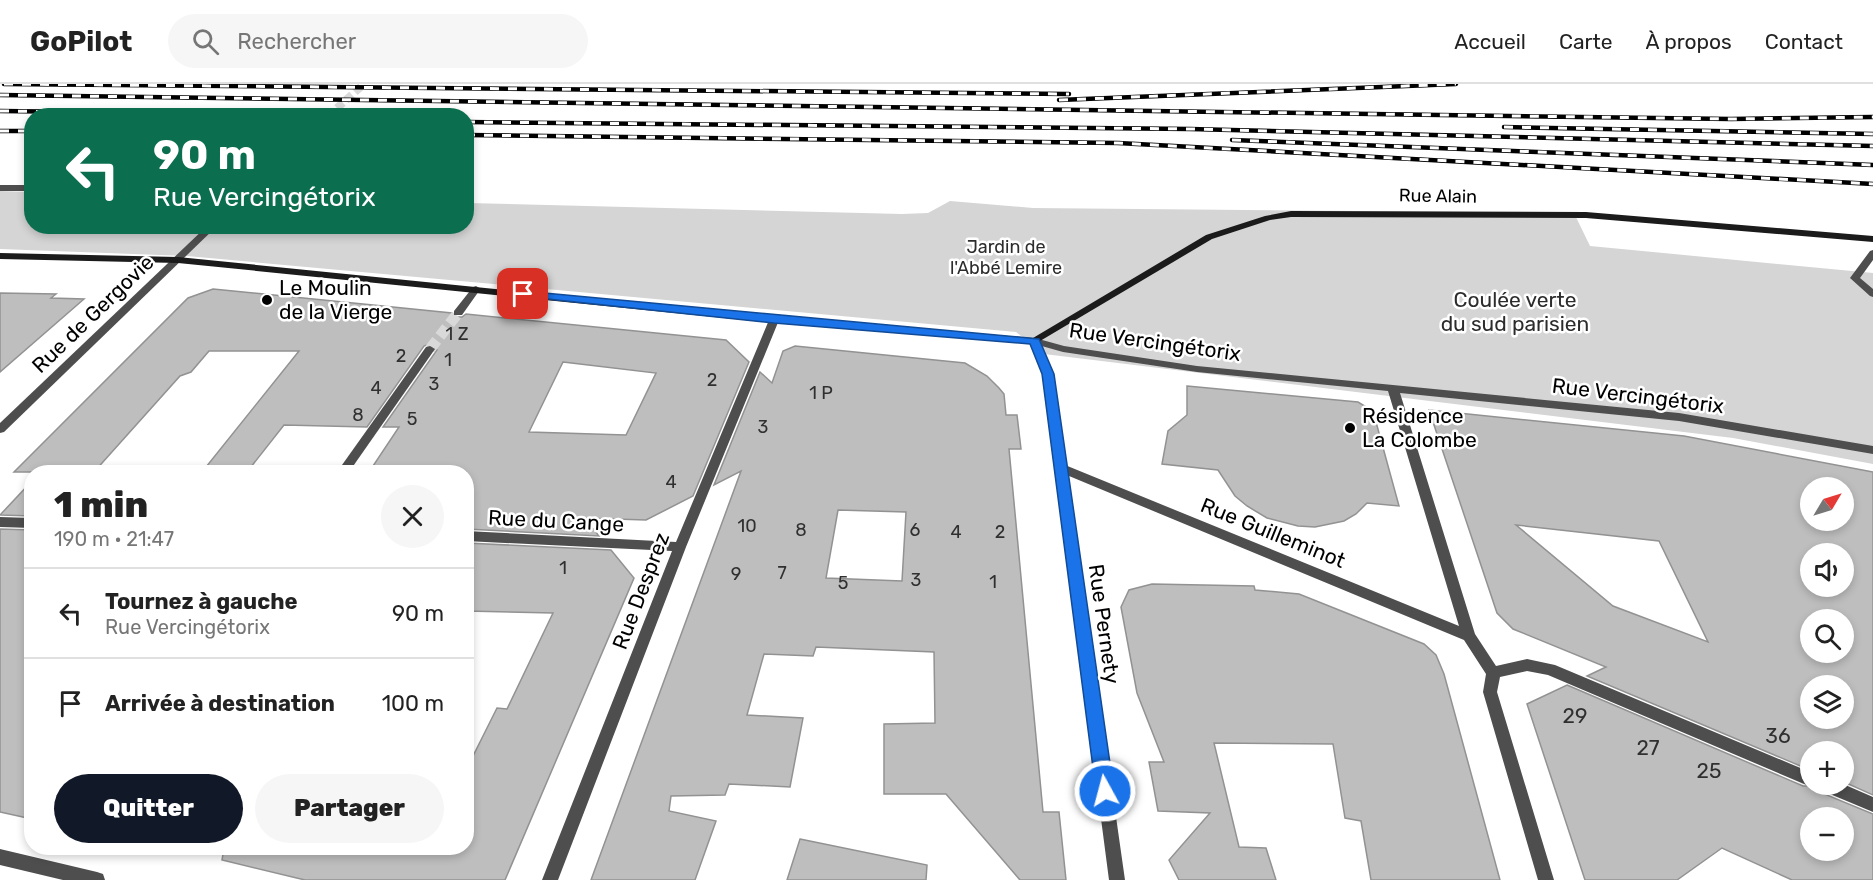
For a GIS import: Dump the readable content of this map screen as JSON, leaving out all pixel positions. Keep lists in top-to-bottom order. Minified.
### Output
{"streets":{"main road":["Rue Alain","Rue Vercingétorix"],"street":["Rue de Gergovie","Rue du Cange","Rue Guilleminot","Rue Desprez","Rue Pernety"]},"crossings":[["Rue Alain","Rue Vercingétorix"],["Rue Alain","Rue Pernety"],["Rue de Gergovie","Rue Vercingétorix"],["Rue Vercingétorix","Rue Desprez"],["Rue Vercingétorix","Rue Pernety"],["Rue du Cange","Rue Desprez"],["Rue Guilleminot","Rue Pernety"]],"parks":["Jardin de l'Abbé Lemire","Coulée verte du sud parisien"],"places":["Le Moulin de la Vierge","Résidence La Colombe"],"house_numbers":["1 Z","2","1","2","3","4","1 P","8","5","3","4","10","8","6","4","2","1","7","9","3","1","5","29","36","27","25"],"north":"top right","page":{"header":"GoPilot","search":"Rechercher","nav":["Accueil","Carte","À propos","Contact"],"turn":["90 m","Rue Vercingétorix"],"heading":["1 min","190 m · 21:47"],"map_buttons":["+","−"],"list":[{"name":"Tournez à gauche","note":"Rue Vercingétorix","value":"90 m"},{"name":"Arrivée à destination","value":"100 m"}],"buttons":["Quitter","Partager"]}}
